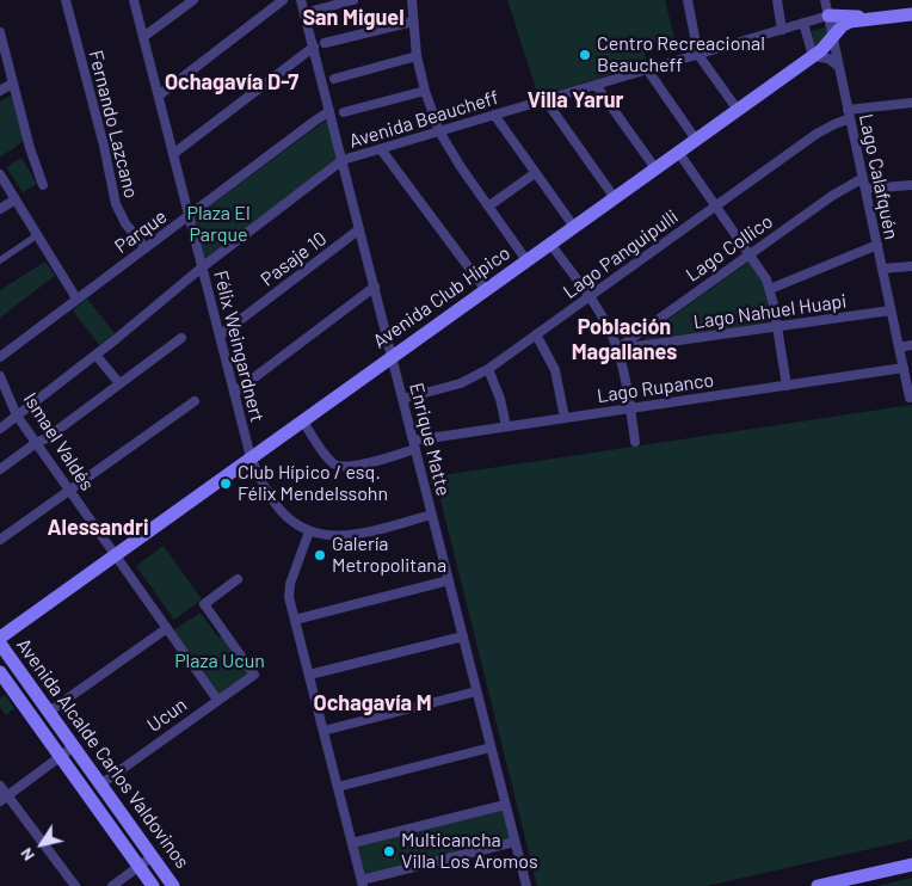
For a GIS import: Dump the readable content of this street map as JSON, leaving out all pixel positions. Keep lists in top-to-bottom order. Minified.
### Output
{"streets":{"main road":["Avenida Club Hípico","Avenida Alcalde Carlos Valdovinos"],"street":["Avenida Beaucheff","Fernando Lazcano","Lago Calafquén","Parque","Lago Collico","Lago Panguipulli","Pasaje 10","Lago Nahuel Huapi","Félix Weingardnert","Lago Rupanco","Enrique Matte","Ismael Valdés","Ucun"]},"crossings":[["Avenida Beaucheff","Lago Calafquén"],["Avenida Beaucheff","Félix Weingardnert"],["Avenida Beaucheff","Enrique Matte"],["Avenida Beaucheff","Ismael Valdés"],["Fernando Lazcano","Parque"],["Lago Calafquén","Lago Collico"],["Lago Calafquén","Lago Panguipulli"],["Lago Calafquén","Avenida Club Hípico"],["Lago Calafquén","Lago Nahuel Huapi"],["Lago Calafquén","Lago Rupanco"],["Parque","Félix Weingardnert"],["Parque","Enrique Matte"],["Lago Collico","Lago Nahuel Huapi"],["Lago Panguipulli","Enrique Matte"],["Pasaje 10","Félix Weingardnert"],["Pasaje 10","Enrique Matte"],["Avenida Club Hípico","Félix Weingardnert"],["Avenida Club Hípico","Lago Rupanco"],["Avenida Club Hípico","Enrique Matte"],["Avenida Club Hípico","Ismael Valdés"],["Lago Rupanco","Enrique Matte"],["Ismael Valdés","Ucun"],["Ucun","Avenida Alcalde Carlos Valdovinos"]],"districts":["San Miguel","Ochagavía D-7","Villa Yarur","Población Magallanes","Alessandri","Ochagavía M"],"parks":["Plaza El Parque","Plaza Ucun"],"places":["Centro Recreacional Beaucheff","Club Hípico / esq. Félix Mendelssohn","Galería Metropolitana","Multicancha Villa Los Aromos"],"north":"bottom left"}
